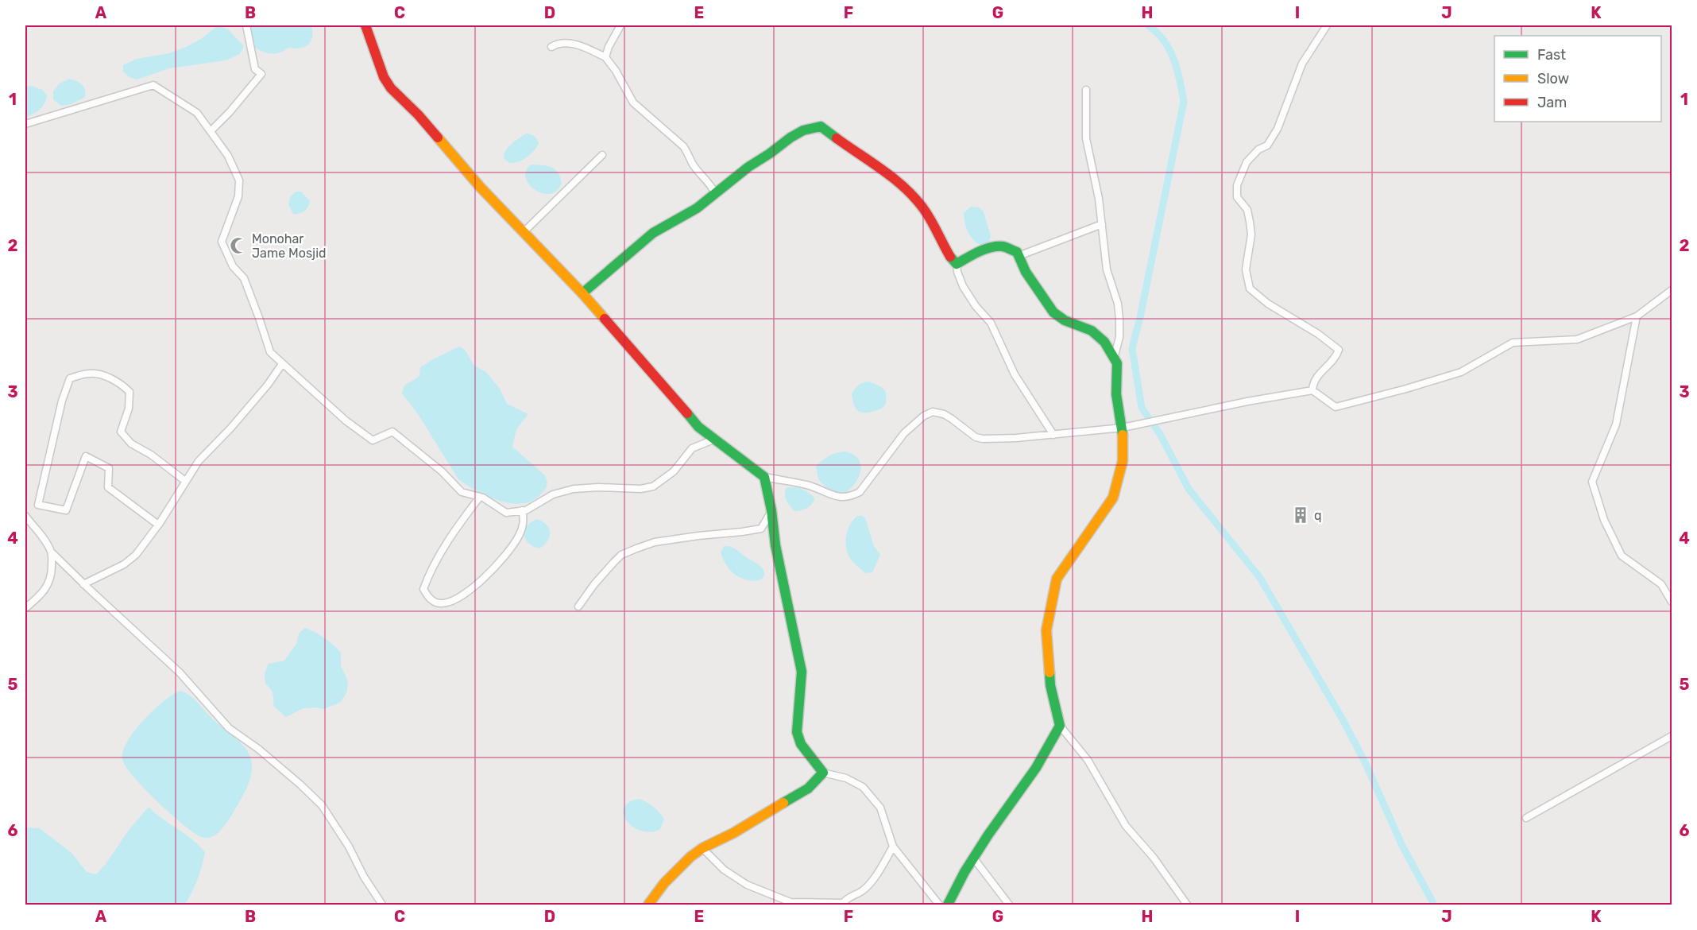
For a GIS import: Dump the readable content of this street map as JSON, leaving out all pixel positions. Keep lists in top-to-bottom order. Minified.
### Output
{"places":{"mosque":["Monohar Jame Mosjid"],"building":["q"]},"legend":["Fast","Slow","Jam"],"grid":{"columns":["A","B","C","D","E","F","G","H","I","J","K"],"rows":["1","2","3","4","5","6"]}}
